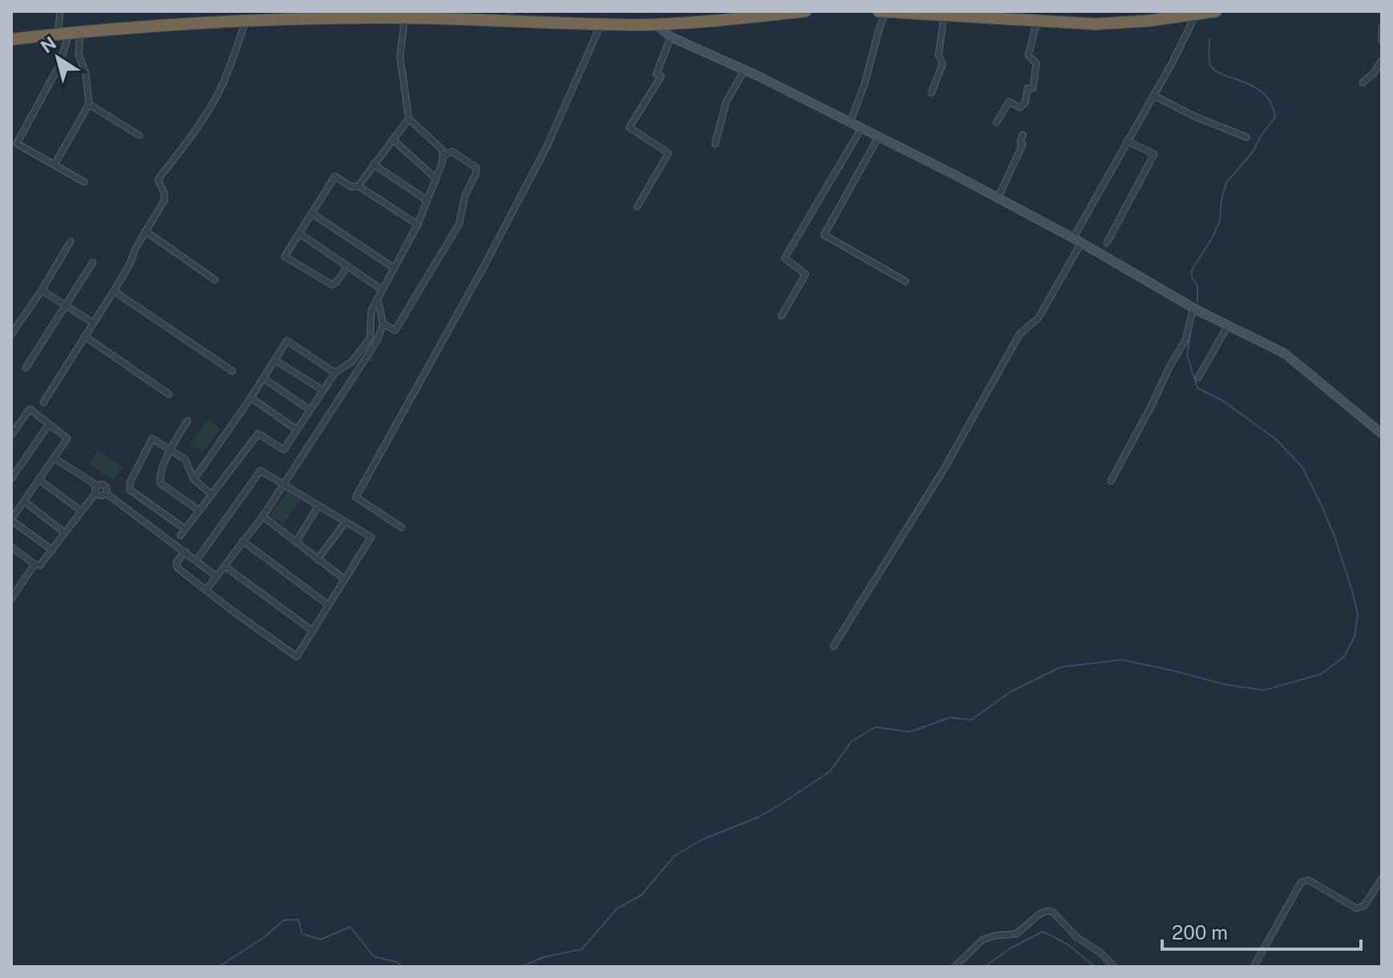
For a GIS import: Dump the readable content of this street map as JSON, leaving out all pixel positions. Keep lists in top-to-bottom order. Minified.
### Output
{"scale_bar":"200 m","north":"top left"}
